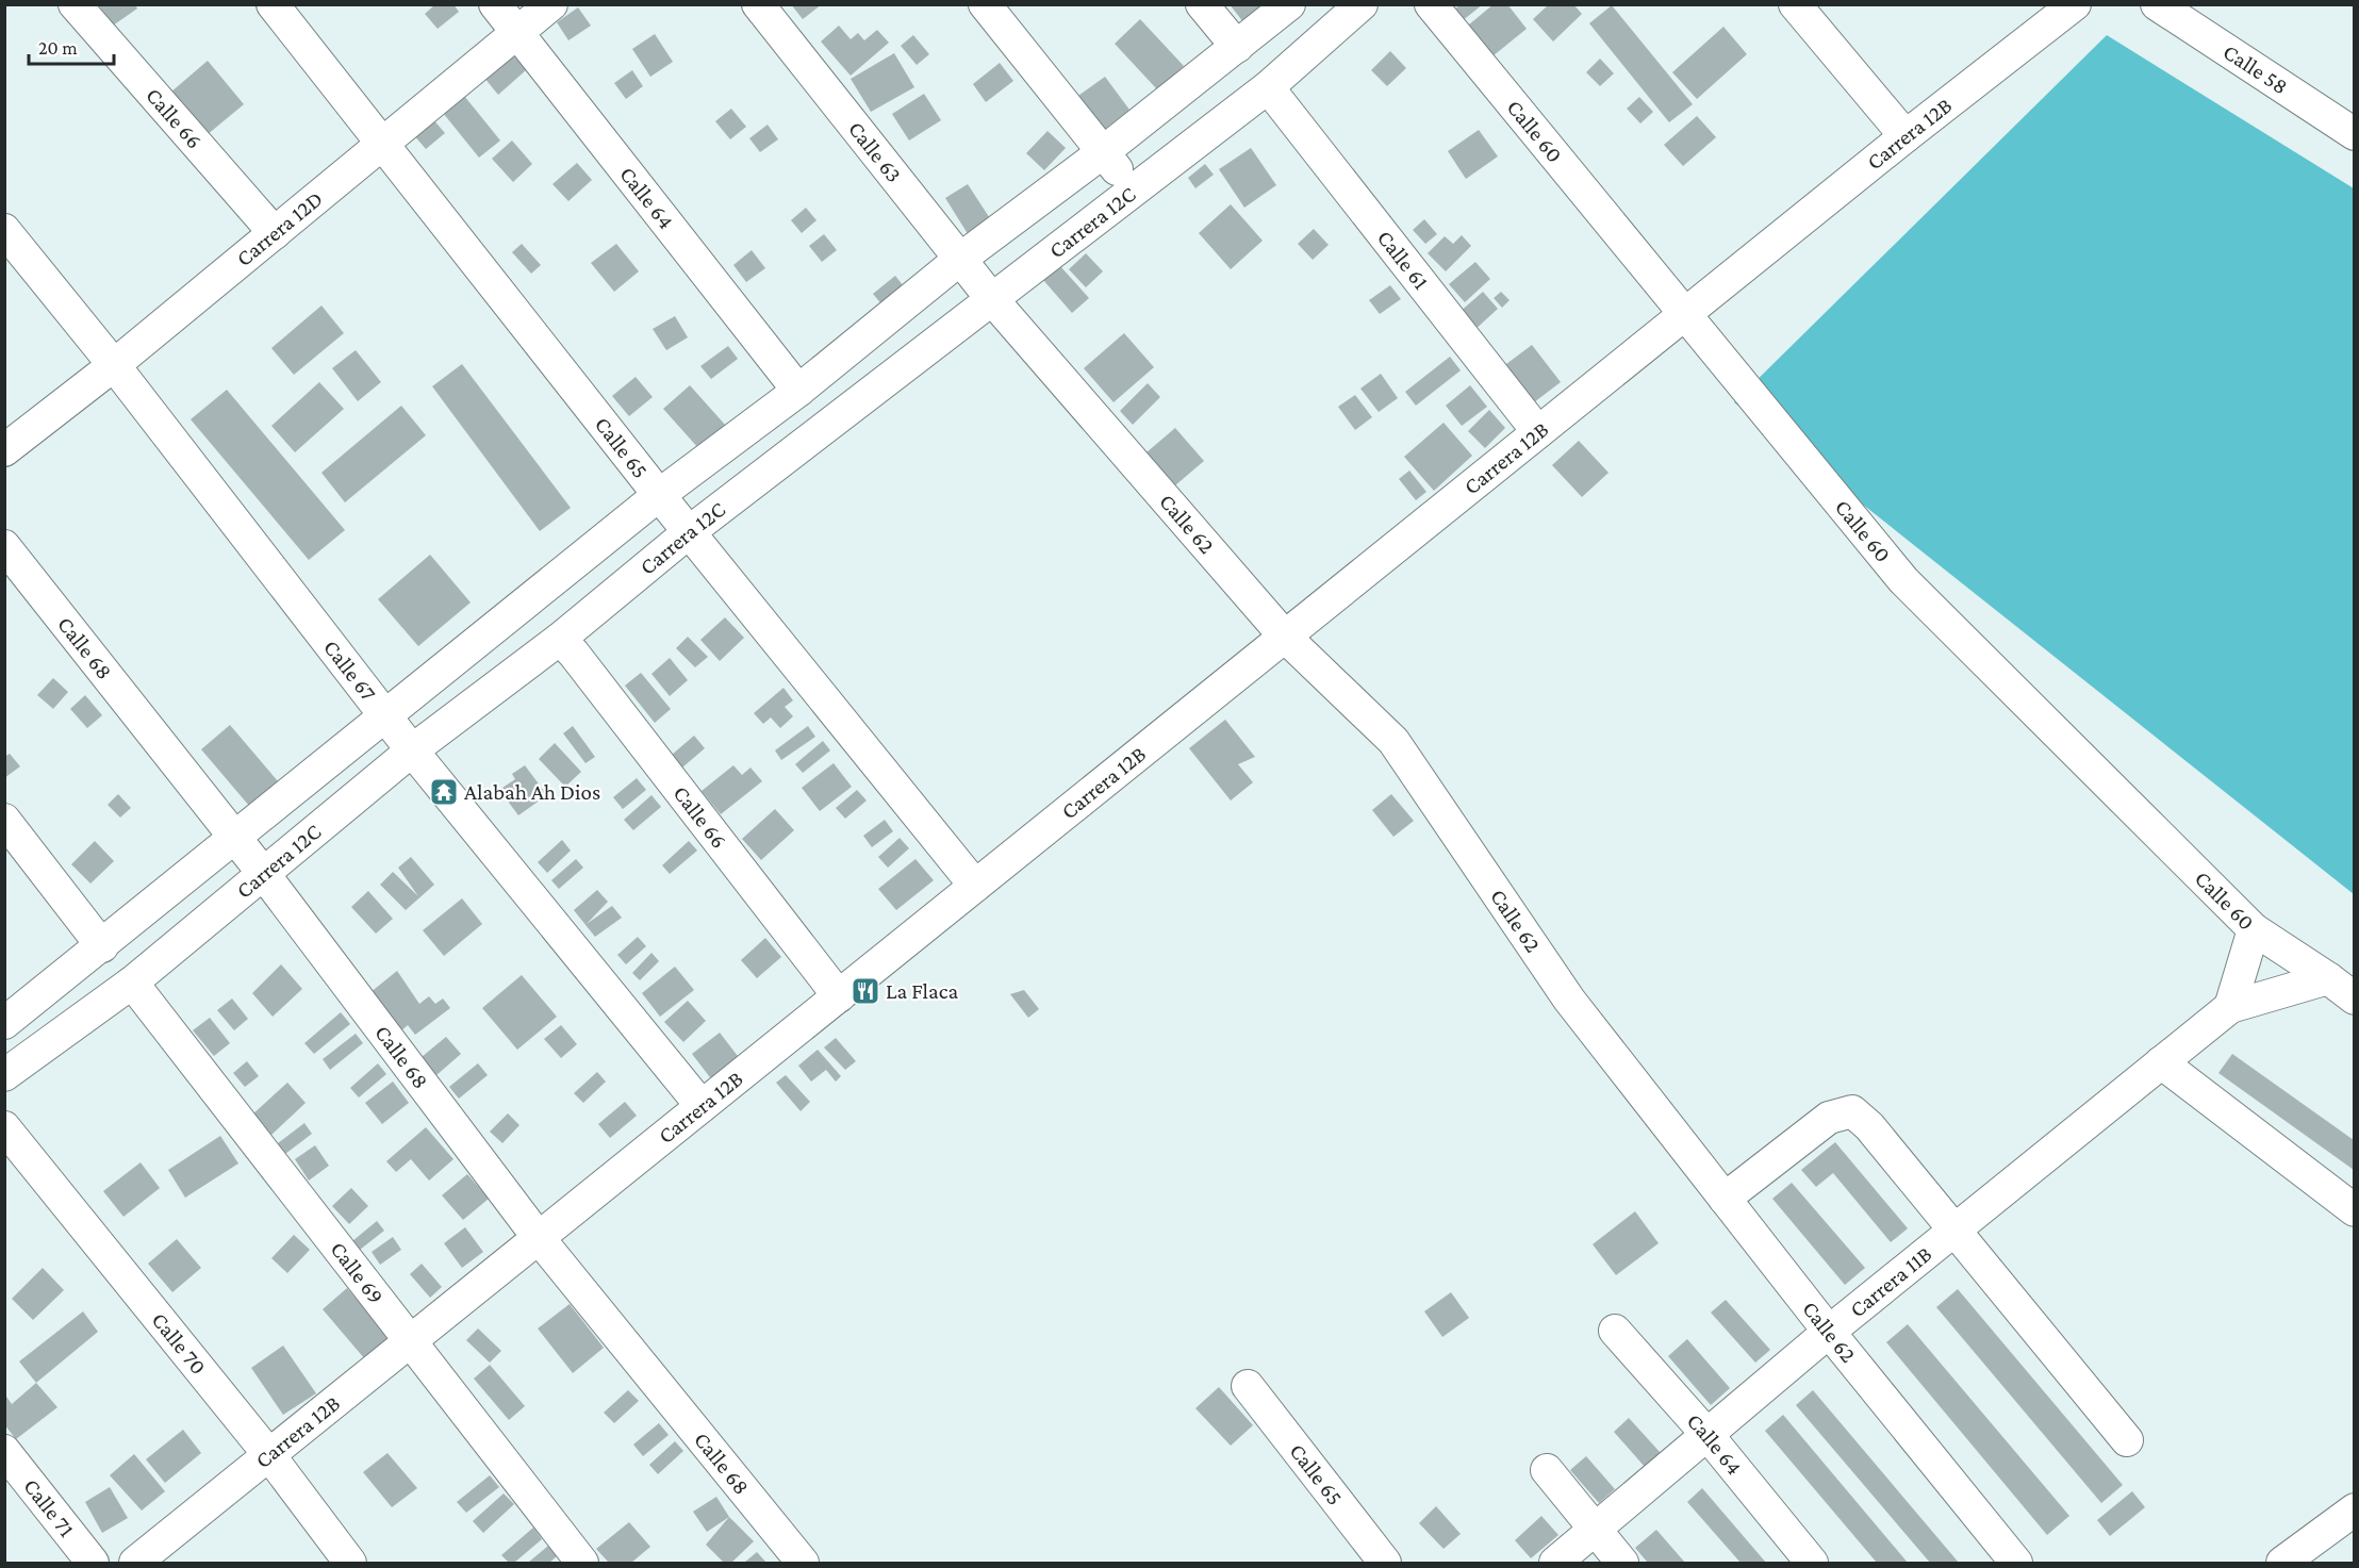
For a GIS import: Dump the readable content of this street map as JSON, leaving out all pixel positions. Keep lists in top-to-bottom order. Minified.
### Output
{"streets":{"street":["Calle 58","Calle 66","Calle 60","Carrera 12B","Calle 63","Calle 64","Carrera 12C","Carrera 12D","Calle 61","Calle 65","Calle 62","Calle 68","Calle 67","Calle 69","Carrera 11B","Calle 70","Calle 71"]},"crossings":[["Calle 66","Carrera 12B"],["Calle 66","Carrera 12C"],["Calle 66","Carrera 12D"],["Calle 60","Carrera 12B"],["Calle 60","Carrera 11B"],["Carrera 12B","Calle 61"],["Carrera 12B","Calle 65"],["Carrera 12B","Calle 62"],["Carrera 12B","Calle 68"],["Carrera 12B","Calle 67"],["Carrera 12B","Calle 69"],["Carrera 12B","Calle 70"],["Calle 63","Carrera 12C"],["Calle 63","Calle 62"],["Calle 64","Carrera 12C"],["Calle 64","Carrera 12D"],["Calle 64","Carrera 11B"],["Carrera 12C","Calle 61"],["Carrera 12C","Calle 65"],["Carrera 12C","Calle 62"],["Carrera 12C","Calle 68"],["Carrera 12C","Calle 67"],["Carrera 12C","Calle 69"],["Carrera 12D","Calle 65"],["Carrera 12D","Calle 67"],["Calle 62","Carrera 11B"]],"places":{"temple":["Alabah Ah Dios"],"restaurant":["La Flaca"]},"scale_bar":"20 m"}
